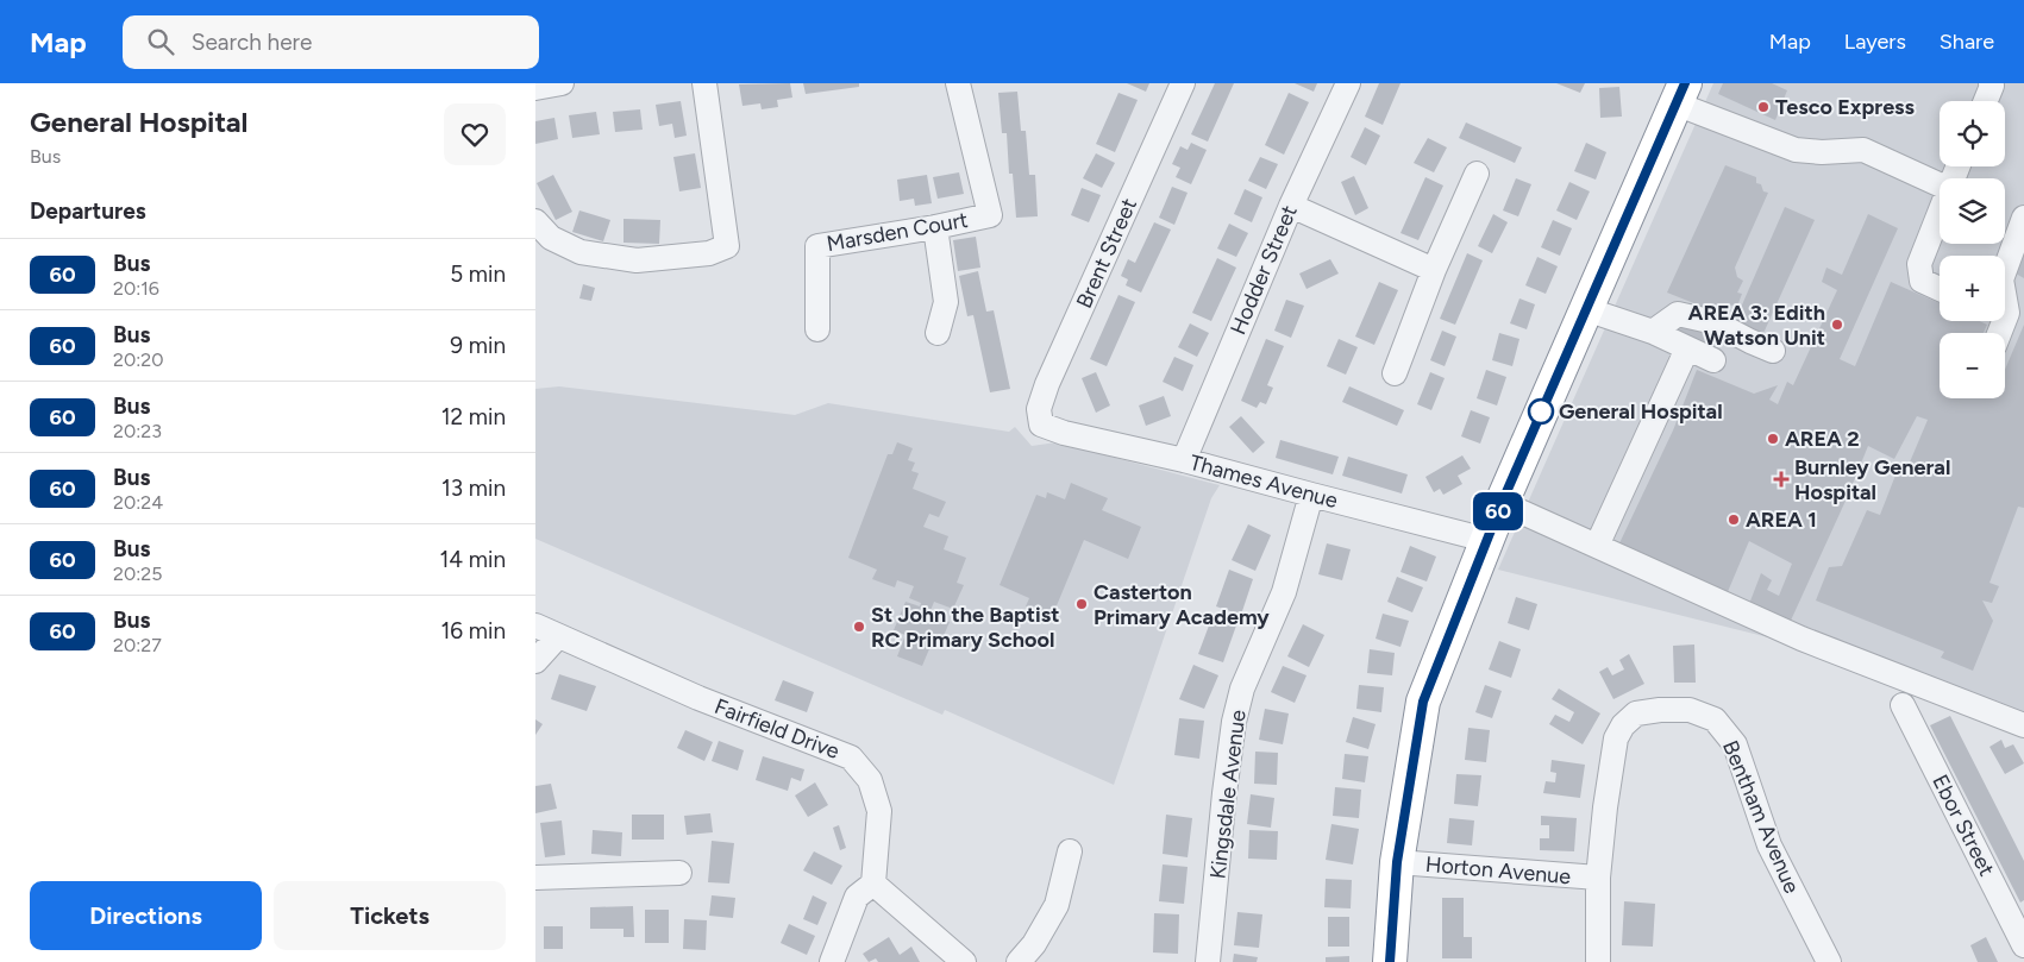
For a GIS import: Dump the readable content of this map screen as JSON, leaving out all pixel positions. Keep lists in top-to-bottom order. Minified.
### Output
{"streets":{"street":["Marsden Court","Brent Street","Hodder Street","Thames Avenue","Fairfield Drive","Kingsdale Avenue","Bentham Avenue","Ebor Street","Horton Avenue"]},"crossings":[["Brent Street","Thames Avenue"],["Hodder Street","Thames Avenue"],["Thames Avenue","Kingsdale Avenue"],["Bentham Avenue","Horton Avenue"]],"places":{"other":["Tesco Express","AREA 3: Edith Watson Unit","General Hospital","AREA 2","AREA 1","Casterton Primary Academy","St John the Baptist RC Primary School"],"health":["Burnley General Hospital"]},"lines":["bus line 60"],"page":{"header":"Map","search":"Search here","nav":["Map","Layers","Share"],"heading":[["General Hospital","Bus"],"Departures"],"on_map":"60","map_buttons":["+","−"],"list":[{"mark":"60","name":"Bus","note":"20:16","value":"5 min"},{"mark":"60","name":"Bus","note":"20:20","value":"9 min"},{"mark":"60","name":"Bus","note":"20:23","value":"12 min"},{"mark":"60","name":"Bus","note":"20:24","value":"13 min"},{"mark":"60","name":"Bus","note":"20:25","value":"14 min"},{"mark":"60","name":"Bus","note":"20:27","value":"16 min"}],"buttons":["Directions","Tickets"]}}
